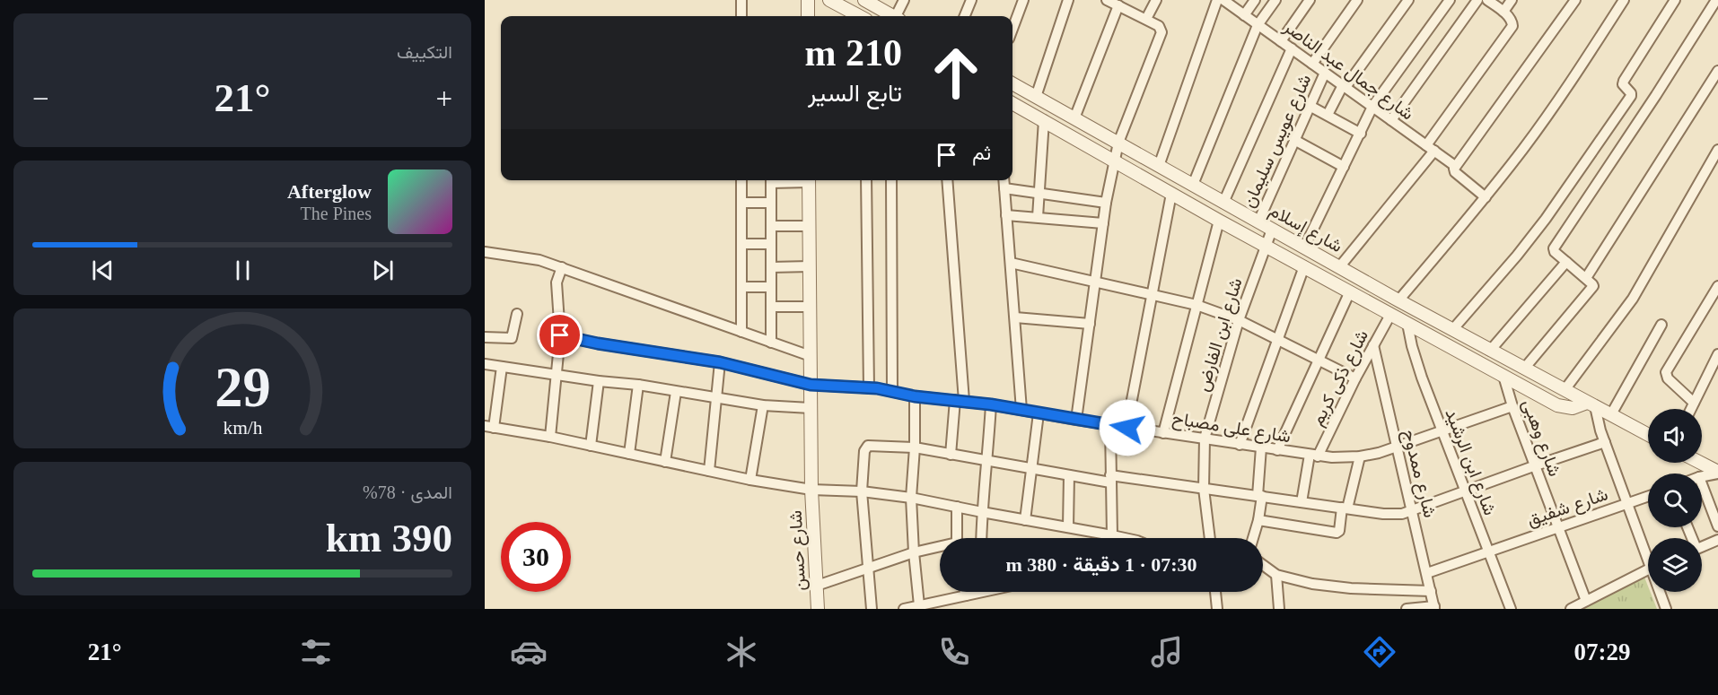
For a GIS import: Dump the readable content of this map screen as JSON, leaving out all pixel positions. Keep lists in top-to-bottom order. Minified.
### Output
{"streets":{"street":["شارع جمال عبد الناصر","شارع عويس سليمان","شارع إسلام","شارع ابن الفارض","شارع ذكى كريم","شارع على مصباح","شارع وهبى","شارع ابن الرشيد","شارع ممدوح","شارع شفيق","شارع حسن"]},"crossings":[["شارع جمال عبد الناصر","شارع عويس سليمان"],["شارع عويس سليمان","شارع إسلام"],["شارع إسلام","شارع ابن الفارض"],["شارع إسلام","شارع ذكى كريم"],["شارع إسلام","شارع وهبى"],["شارع إسلام","شارع ابن الرشيد"],["شارع ابن الفارض","شارع على مصباح"],["شارع ذكى كريم","شارع على مصباح"],["شارع ذكى كريم","شارع ممدوح"],["شارع على مصباح","شارع وهبى"],["شارع على مصباح","شارع ابن الرشيد"],["شارع على مصباح","شارع ممدوح"],["شارع على مصباح","شارع حسن"],["شارع وهبى","شارع شفيق"],["شارع ابن الرشيد","شارع شفيق"],["شارع ممدوح","شارع شفيق"]],"page":{"tile":["التكييف",["المدى · 78%","390 km"]],"turn":["210 m","تابع السير"],"heat":["−","21°","+"],"then":"ثم","song":["Afterglow","The Pines"],"limit":"30","trip":"07:30 · 1 دقيقة · 380 m","tabs":["07:29","21°"],"gauge":["29","km/h"]}}
